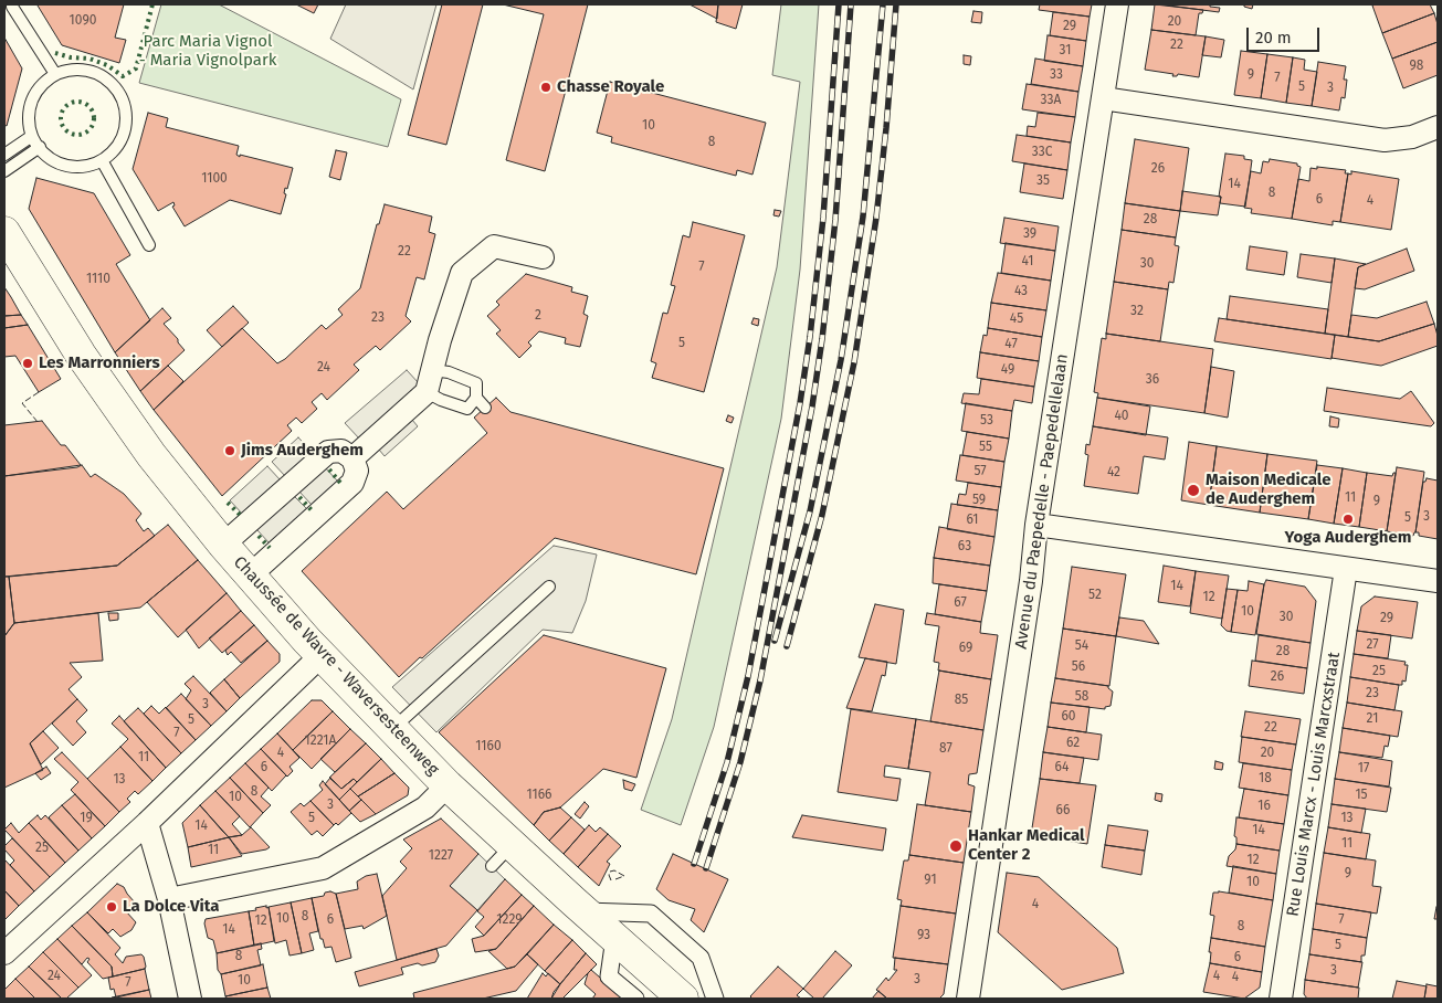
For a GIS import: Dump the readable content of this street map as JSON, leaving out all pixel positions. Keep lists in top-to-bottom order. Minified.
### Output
{"streets":{"main road":["Chaussée de Wavre - Waversesteenweg"],"street":["Avenue du Paepedelle - Paepedellelaan","Rue Louis Marcx - Louis Marcxstraat"]},"parks":["Parc Maria Vignol - Maria Vignolpark"],"places":["Chasse Royale","Les Marronniers","Jims Auderghem","Maison Medicale de Auderghem","Yoga Auderghem","Hankar Medical Center 2","La Dolce Vita"],"house_numbers":["1090","20","29","22","31","98","33","9","7","5","3","33A","10","8","33C","26","1100","35","14","8","6","4","28","39","22","41","30","7","1110","43","32","2","23","45","5","47","24","49","36","40","53","55","57","42","11","59","9","3","5","61","63","14","52","12","67","10","30","29","27","54","69","28","56","25","26","23","58","85","3","60","21","5","22","7","1221A","62","1160","87","4","20","11","6","64","17","18","13","8","1166","15","10","3","16","66","19","5","13","14","14","11","25","11","1227","12","9","91","10","4","8","10","6","1229","7","12","8","14","93","5","8","6","3","24","4","4","3","10","7"],"scale_bar":"20 m"}
